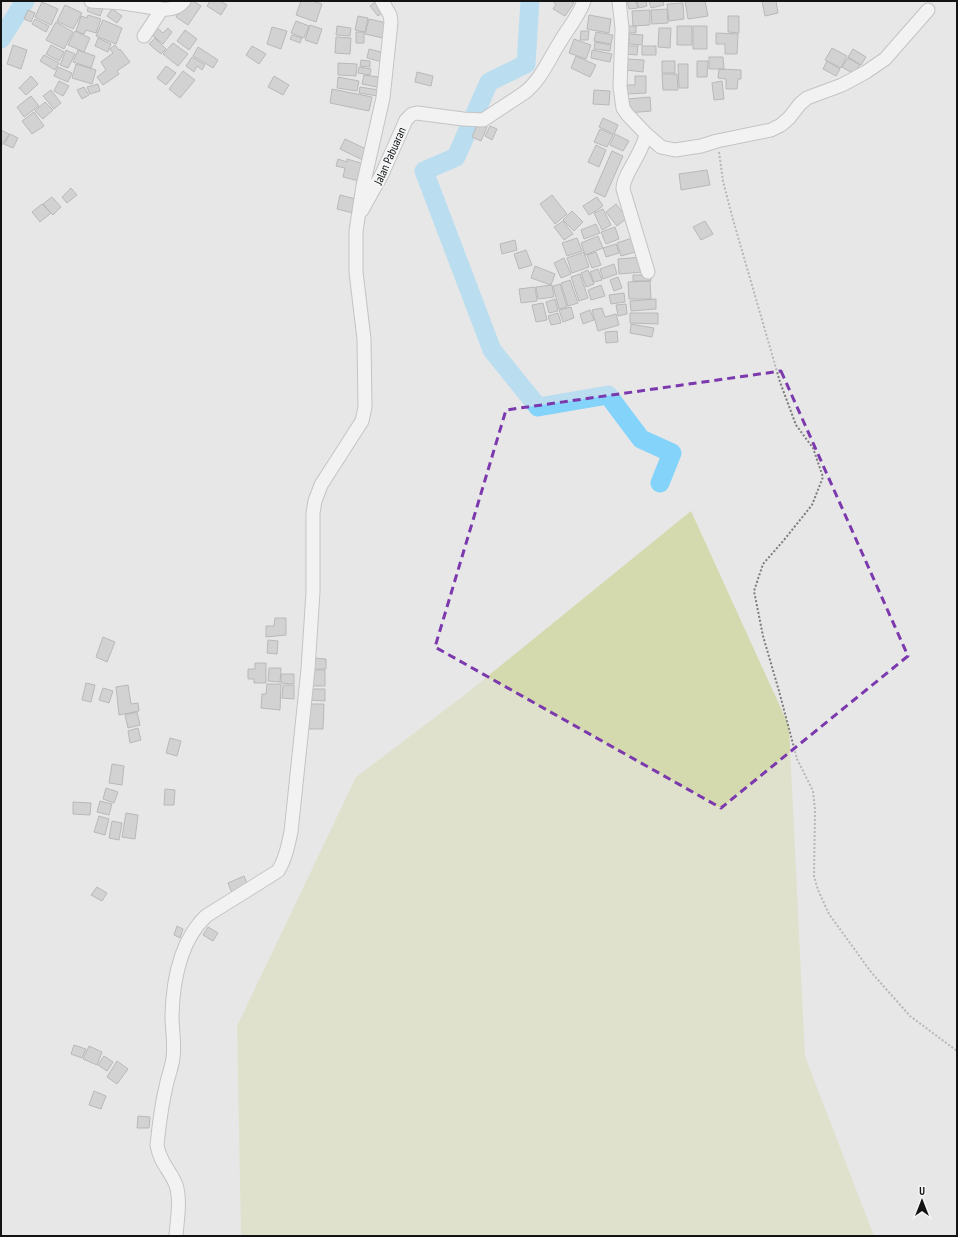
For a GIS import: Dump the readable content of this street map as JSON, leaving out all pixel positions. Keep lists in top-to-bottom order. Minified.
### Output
{"streets":{"street":["Jalan Pabuaran"]},"north":"top"}
